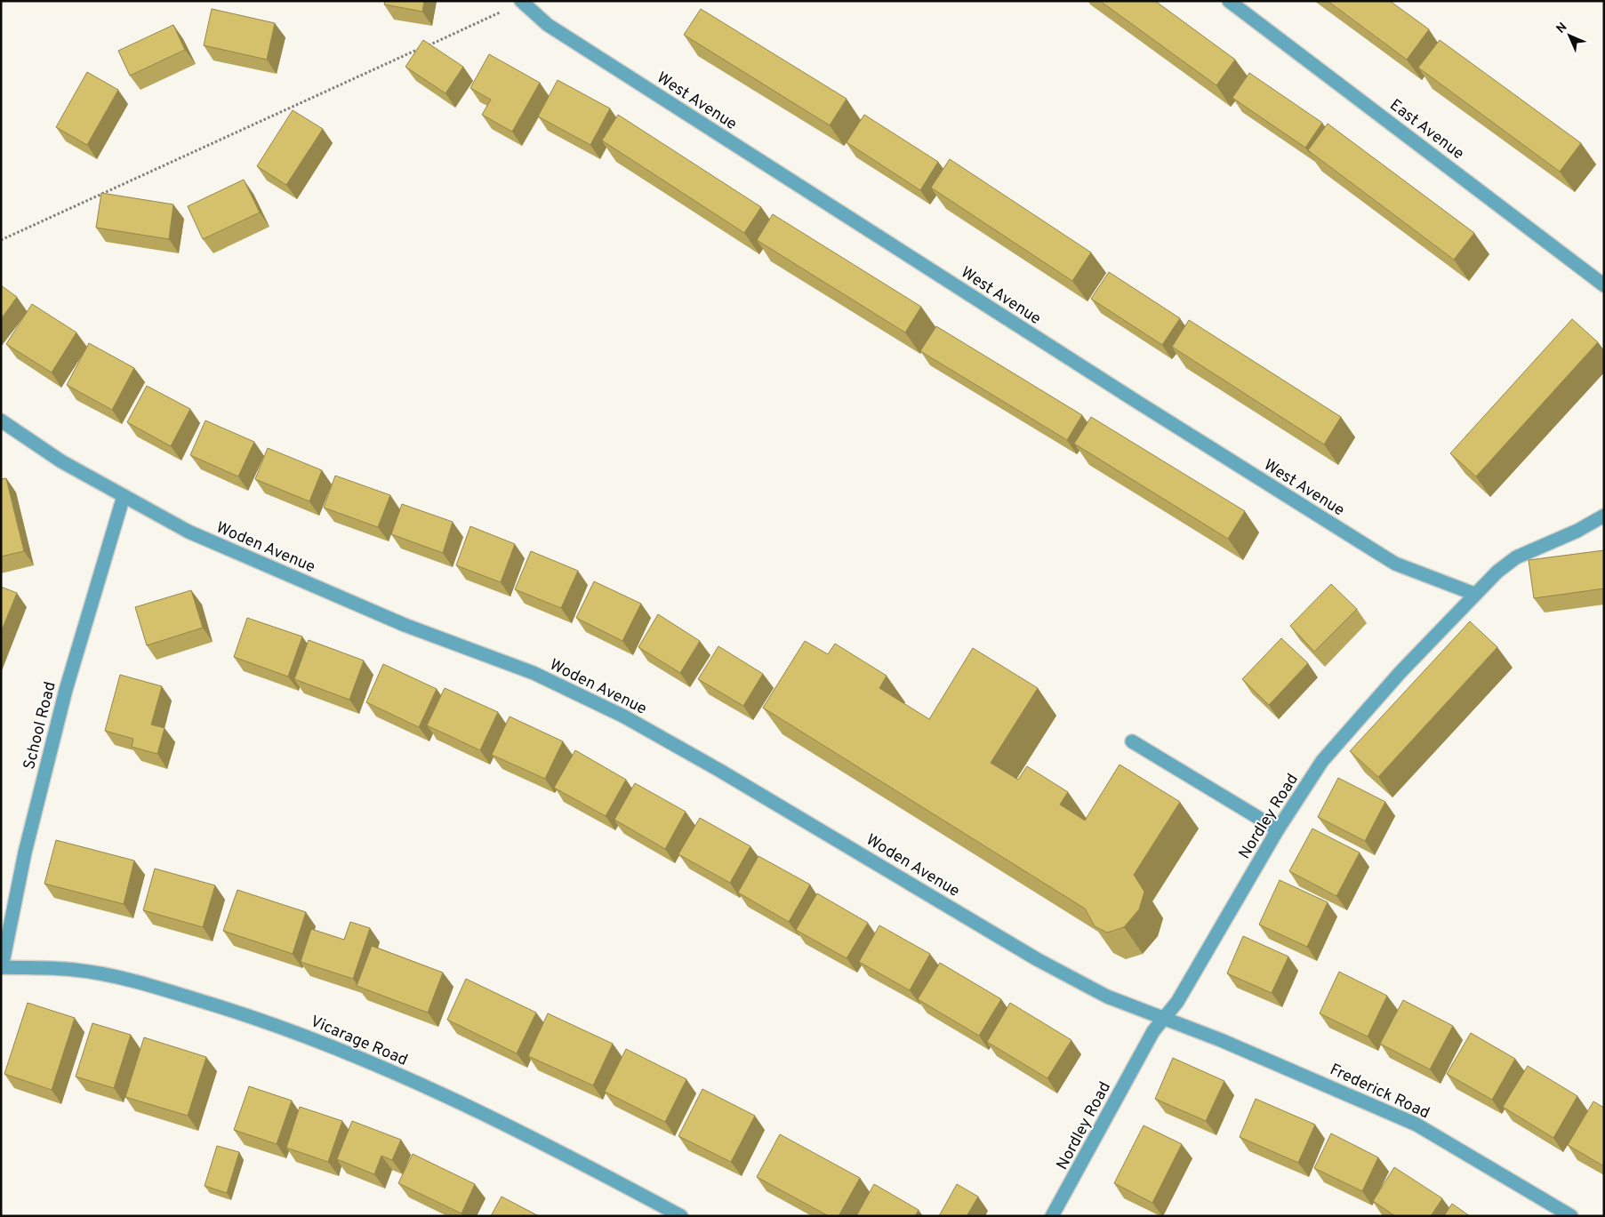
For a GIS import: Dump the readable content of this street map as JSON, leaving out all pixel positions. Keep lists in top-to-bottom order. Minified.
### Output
{"streets":{"street":["West Avenue","East Avenue","Woden Avenue","School Road","Nordley Road","Vicarage Road","Frederick Road"]},"crossings":[["West Avenue","Nordley Road"],["Woden Avenue","School Road"],["Woden Avenue","Nordley Road"],["Woden Avenue","Frederick Road"],["School Road","Vicarage Road"],["Nordley Road","Frederick Road"]],"north":"top left"}
